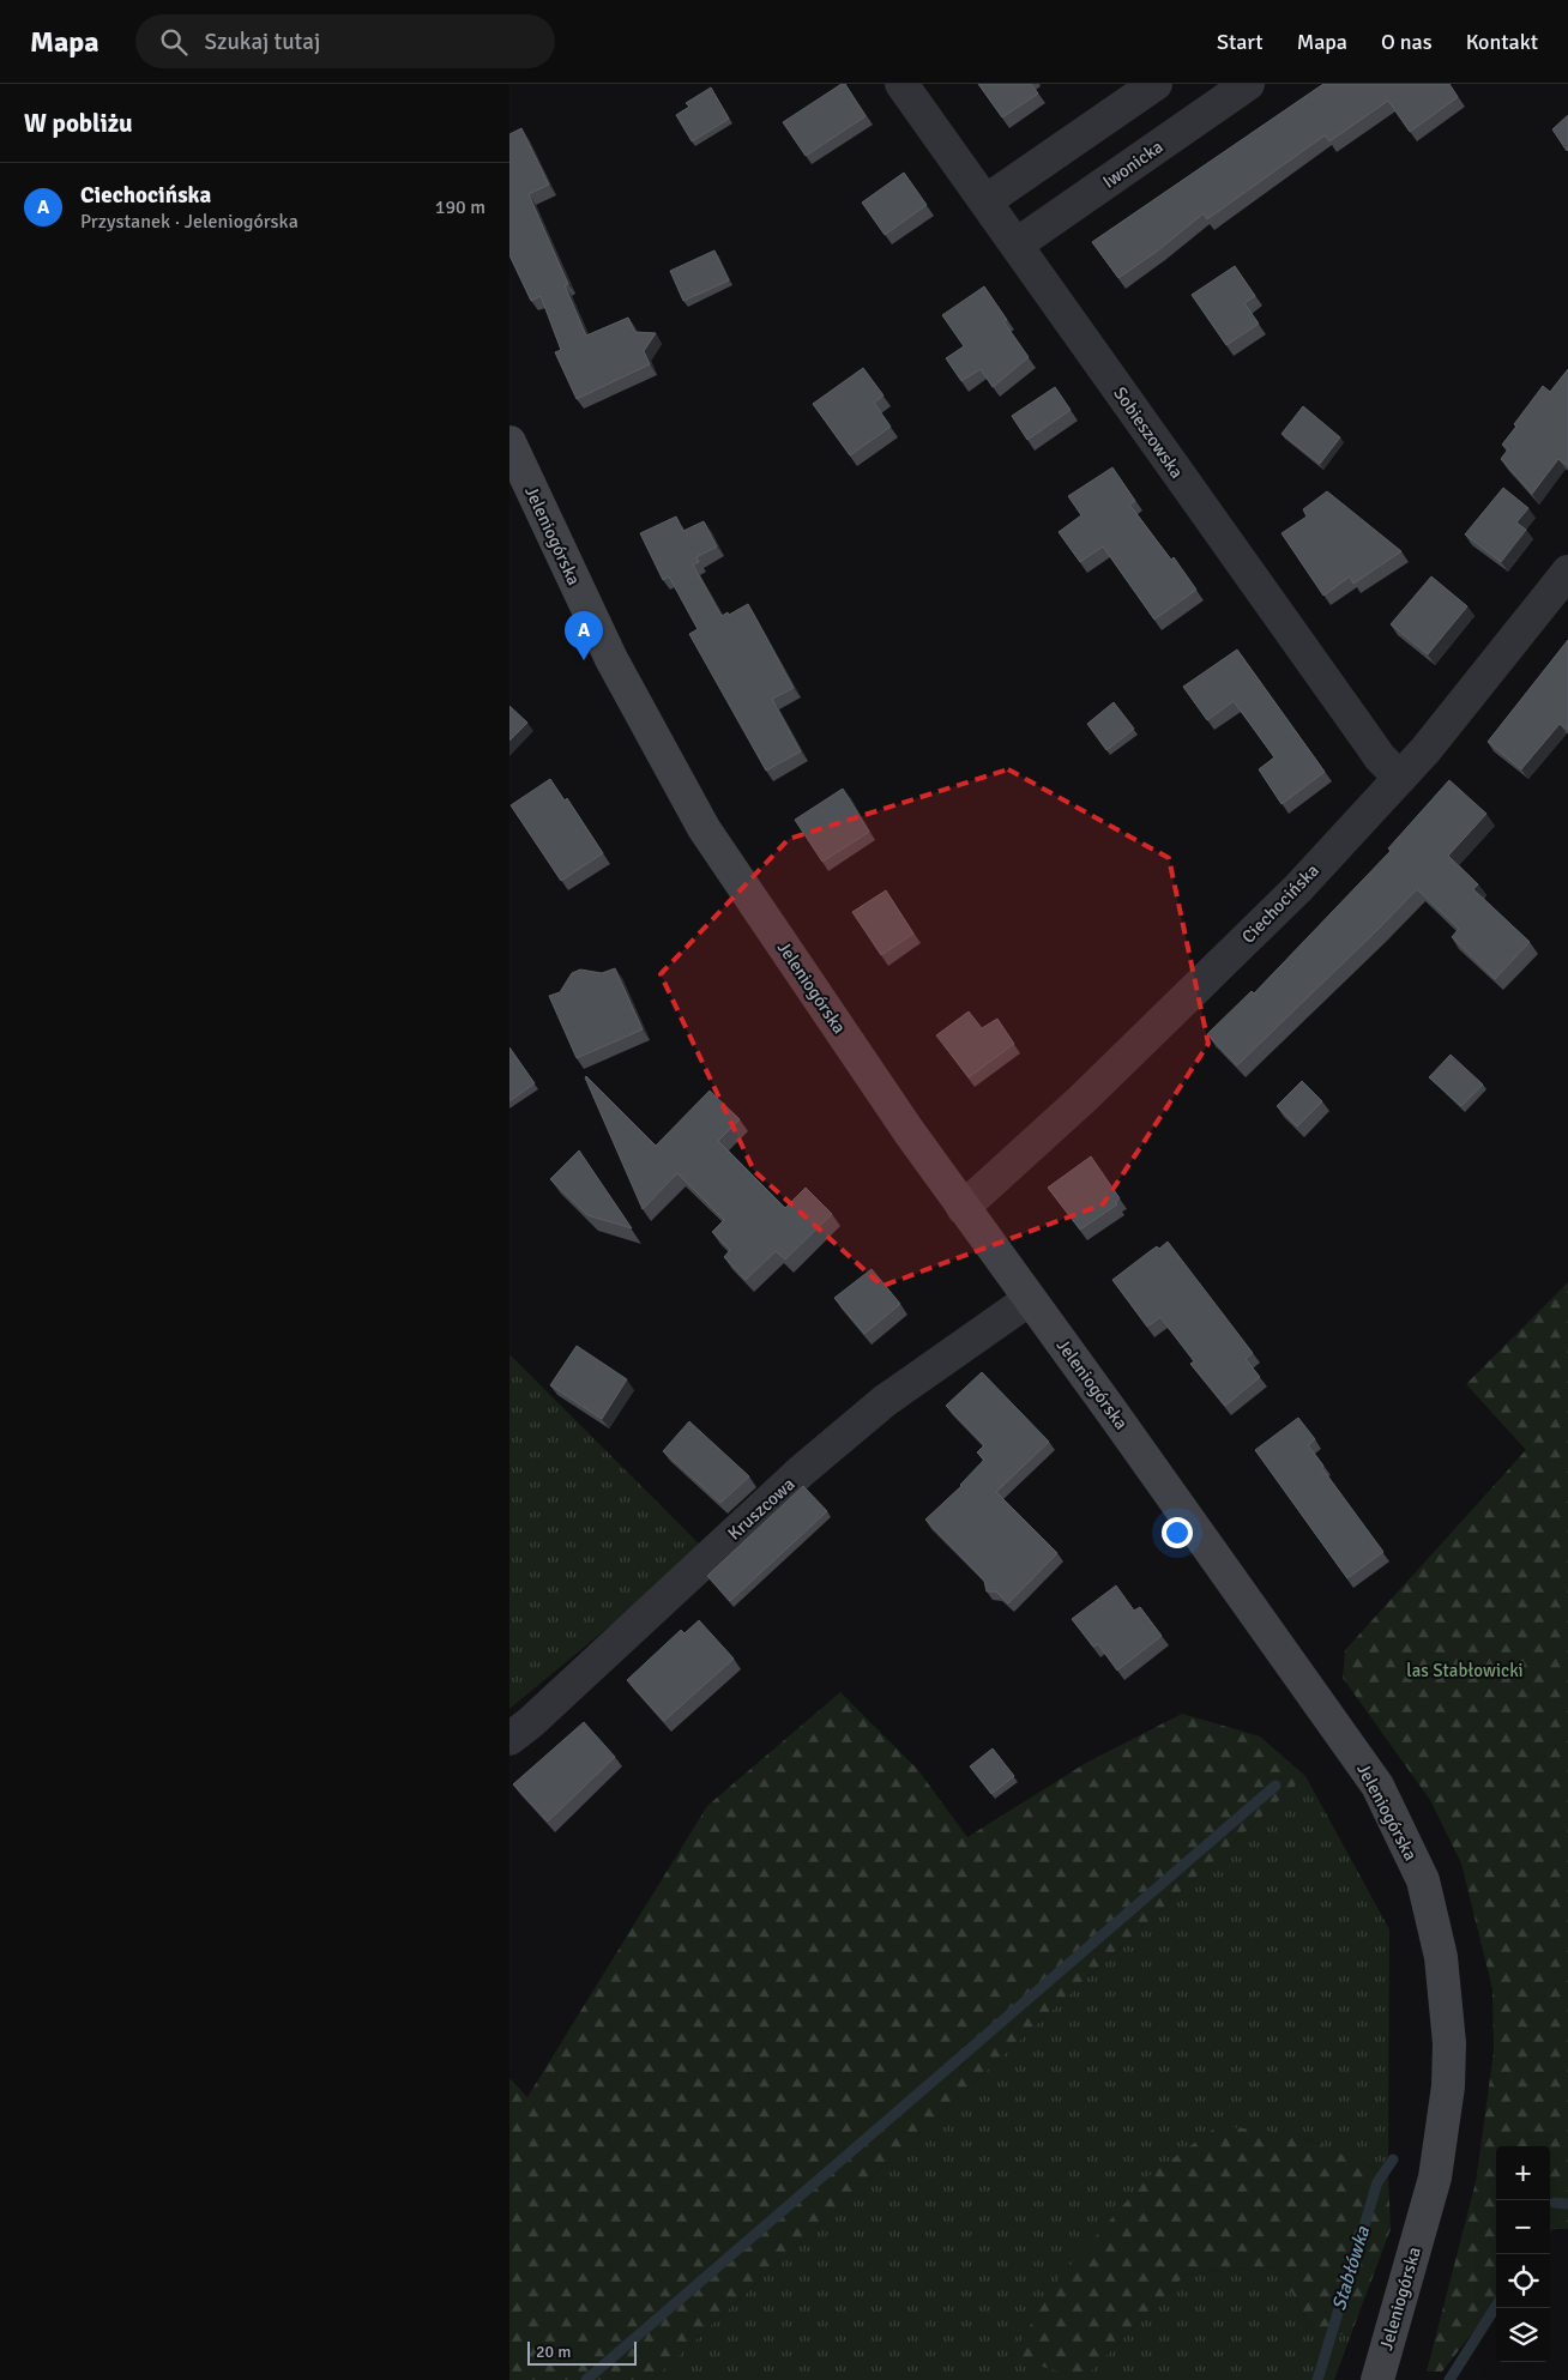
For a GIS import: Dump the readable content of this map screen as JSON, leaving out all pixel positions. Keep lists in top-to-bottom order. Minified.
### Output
{"streets":{"street":["Iwonicka","Sobieszowska","Jeleniogórska","Ciechocińska","Kruszcowa"]},"crossings":[["Iwonicka","Sobieszowska"],["Sobieszowska","Ciechocińska"],["Jeleniogórska","Ciechocińska"],["Jeleniogórska","Kruszcowa"]],"water":["Stabłówka"],"parks":["las Stabłowicki"],"scale_bar":"20 m","page":{"header":"Mapa","search":"Szukaj tutaj","nav":["Start","Mapa","O nas","Kontakt"],"heading":"W pobliżu","list":[{"mark":"A","name":"Ciechocińska","note":"Przystanek · Jeleniogórska","value":"190 m"}],"pins":"A","map_buttons":["+","−"],"scale":"20 m"}}
